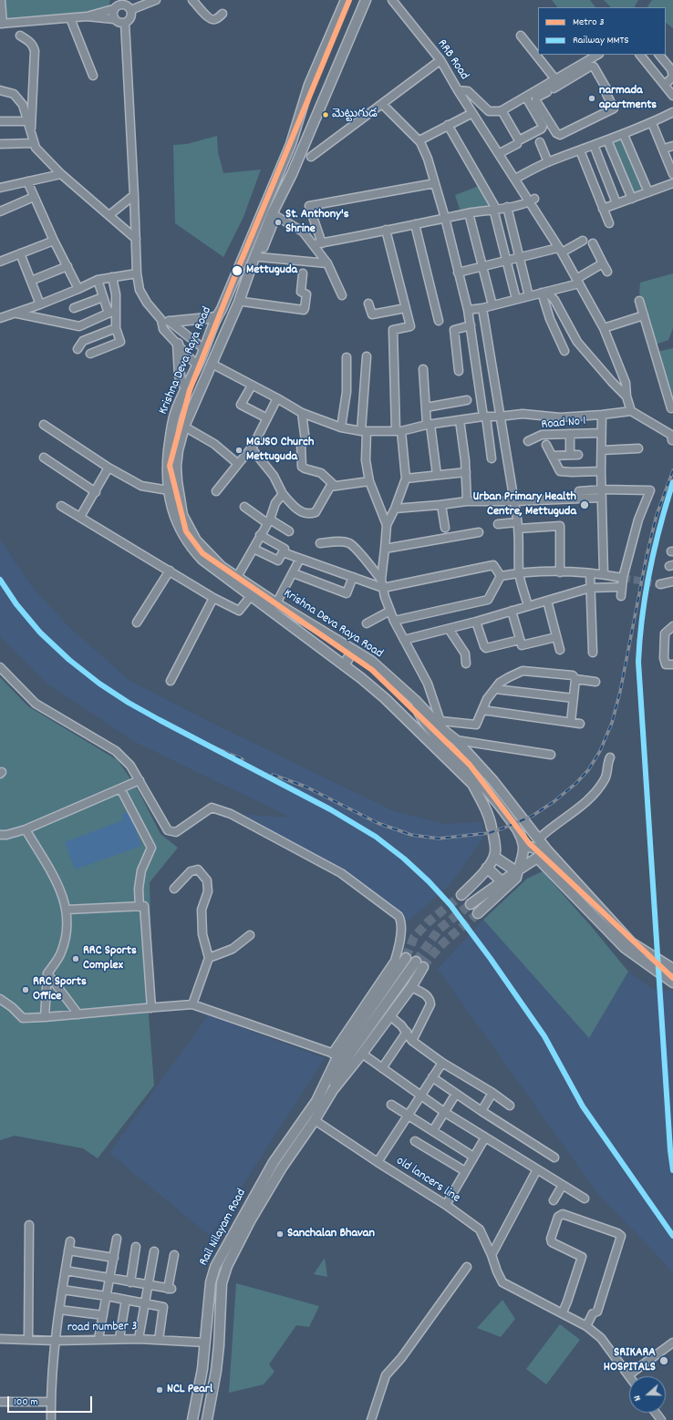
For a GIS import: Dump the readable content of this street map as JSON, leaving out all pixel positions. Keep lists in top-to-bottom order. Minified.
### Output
{"streets":{"main road":["Krishna Deva Raya Road","Rail Nilayam Road"],"street":["RRB Road","Road No 1","old lancers line","road number 3"]},"crossings":[["old lancers line","Rail Nilayam Road"],["Rail Nilayam Road","road number 3"]],"places":["narmada apartments","మెట్టుగుడ","St. Anthony's Shrine","Mettuguda","MGJSO Church Mettuguda","Urban Primary Health Centre, Mettuguda","RRC Sports Complex","RRC Sports Office","Sanchalan Bhavan","SRIKARA HOSPITALS","NCL Pearl"],"lines":["metro line 3","rail line MMTS"],"legend":["Metro 3","Railway MMTS"],"scale_bar":"100 m","north":"left"}
